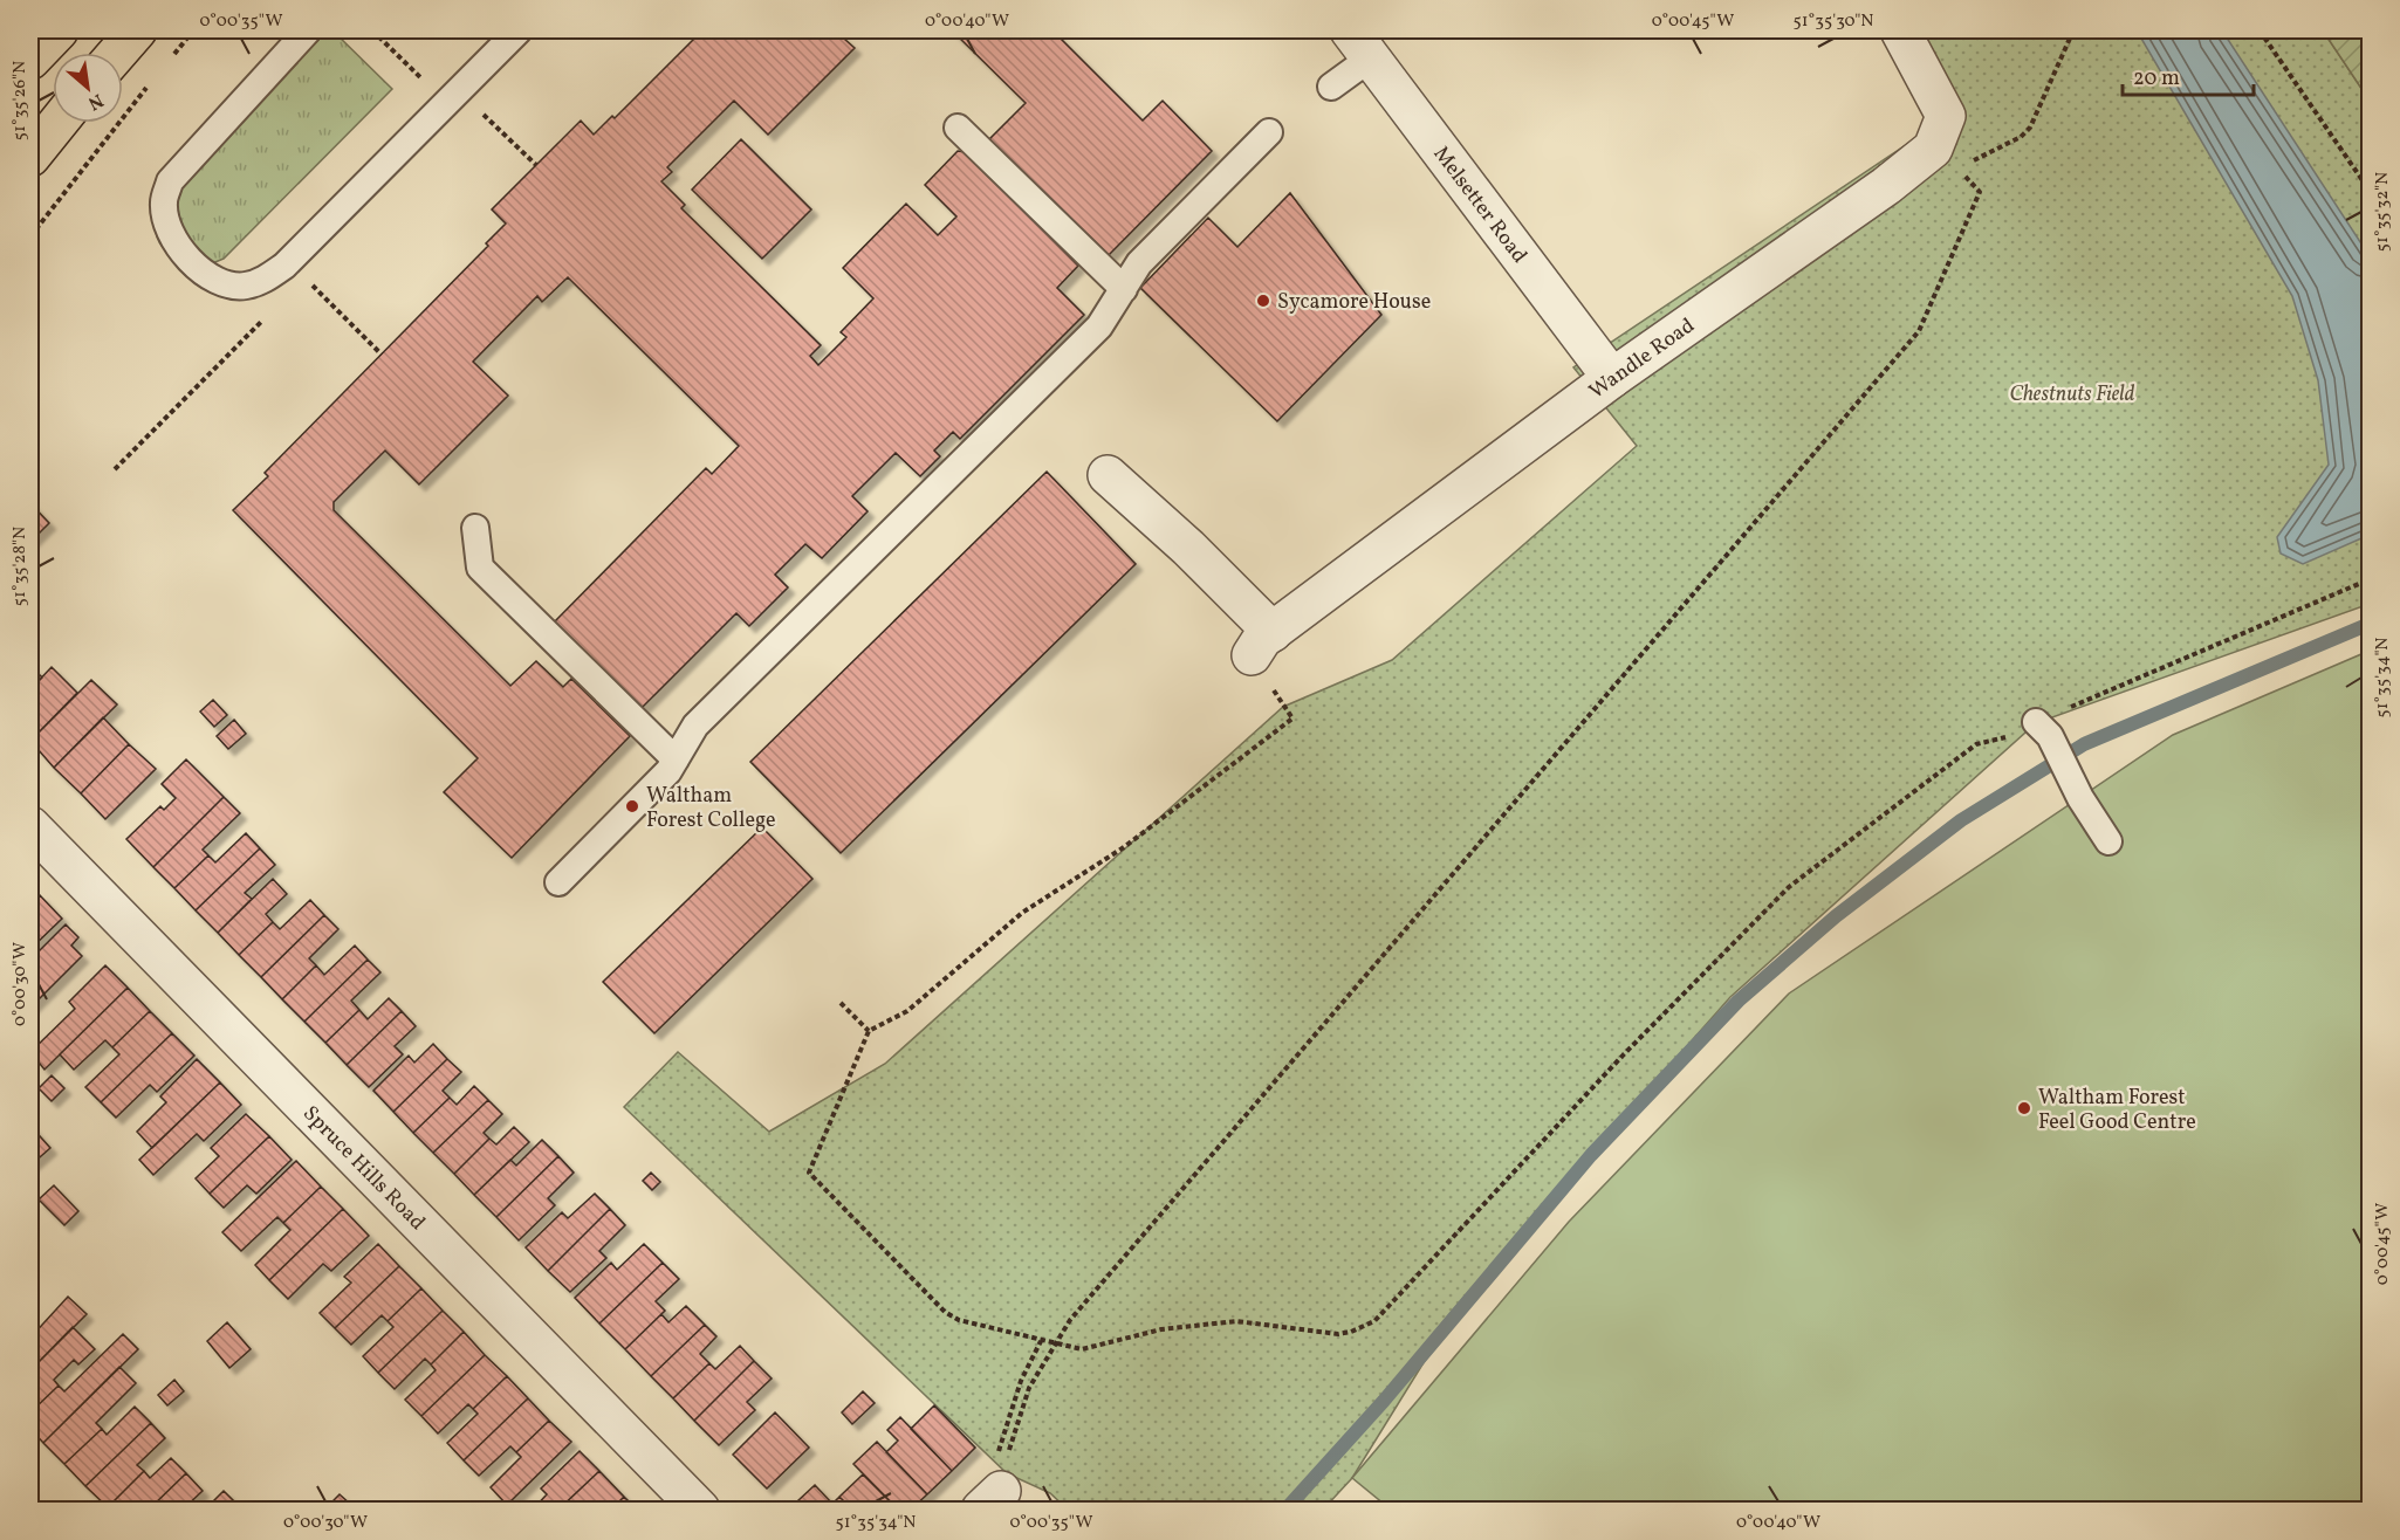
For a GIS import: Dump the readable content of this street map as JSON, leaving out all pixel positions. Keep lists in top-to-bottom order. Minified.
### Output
{"streets":{"street":["Melsetter Road","Wandle Road","Spruce Hills Road"]},"crossings":[["Melsetter Road","Wandle Road"]],"parks":["Chestnuts Field"],"places":["Sycamore House","Waltham Forest College","Waltham Forest Feel Good Centre"],"scale_bar":"20 m","north":"bottom right","coordinates":["0°00'35\"W","0°00'40\"W","0°00'45\"W","51°35'30\"N","51°35'26\"N","51°35'32\"N","51°35'28\"N","51°35'34\"N","0°00'30\"W"]}
